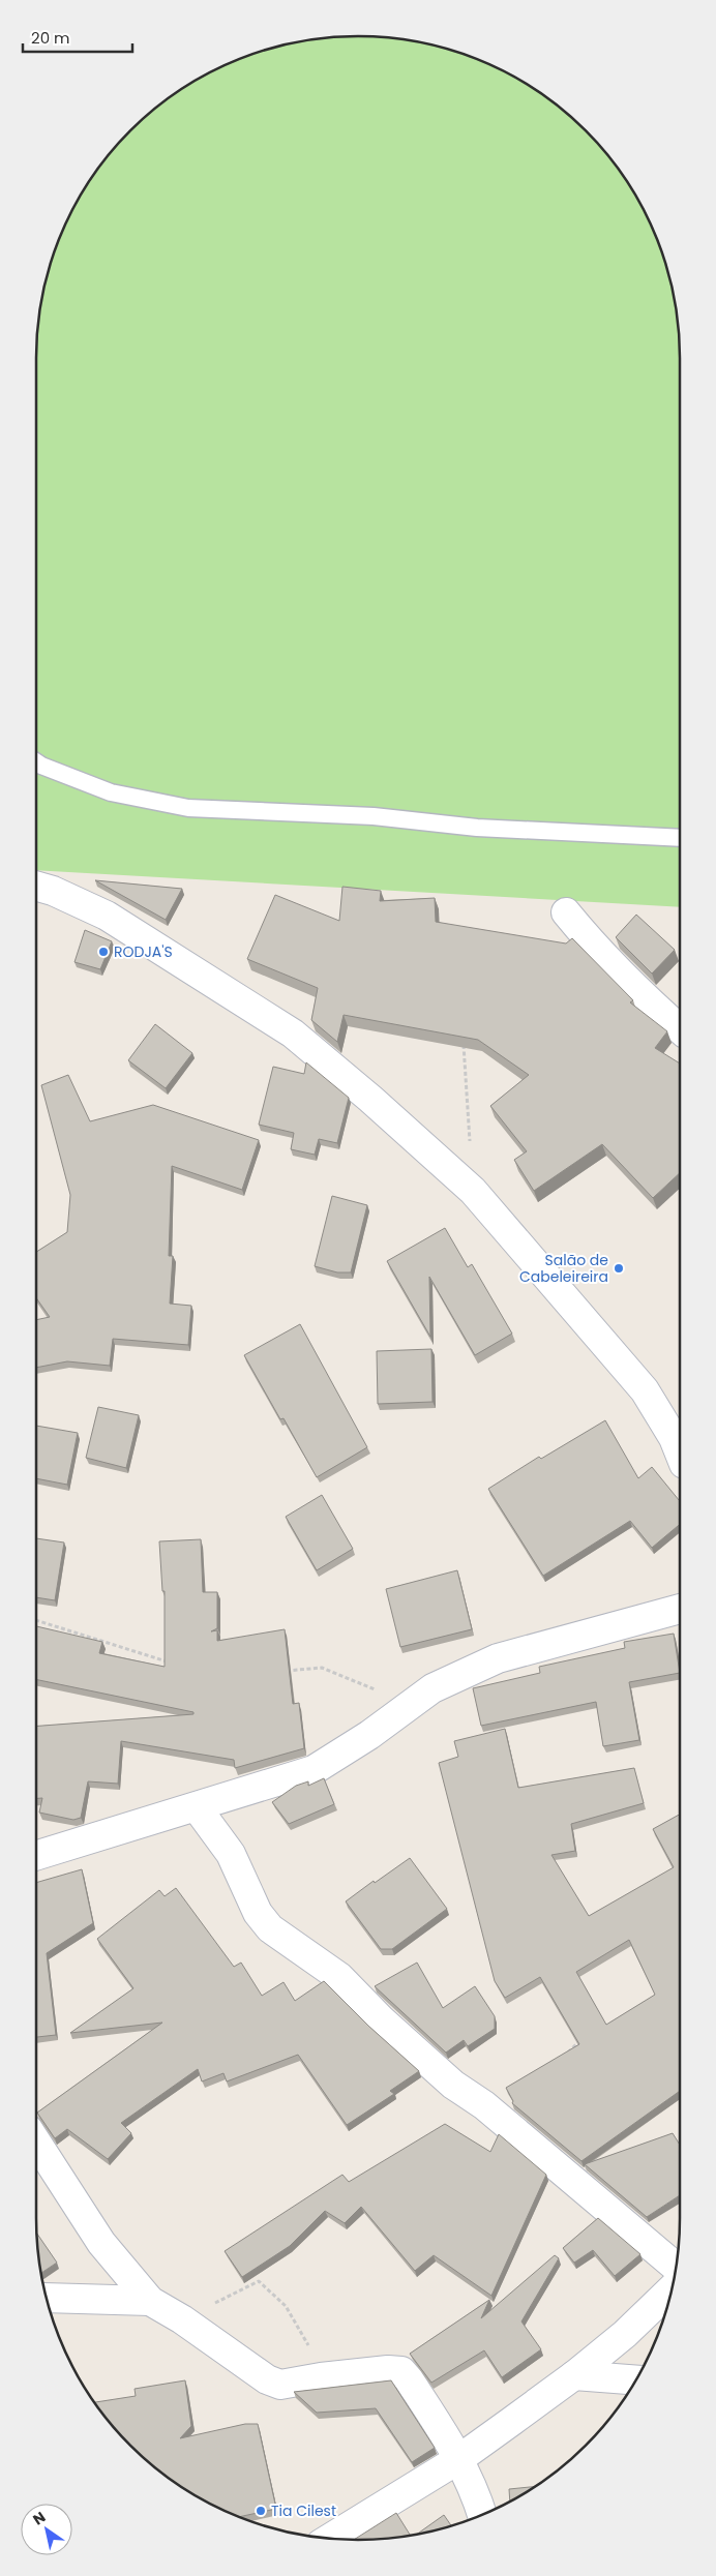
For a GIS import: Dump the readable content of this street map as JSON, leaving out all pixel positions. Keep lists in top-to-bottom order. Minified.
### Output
{"places":["RODJA'S","Salão de Cabeleireira","Tia Cilest"],"scale_bar":"20 m","north":"top left"}
